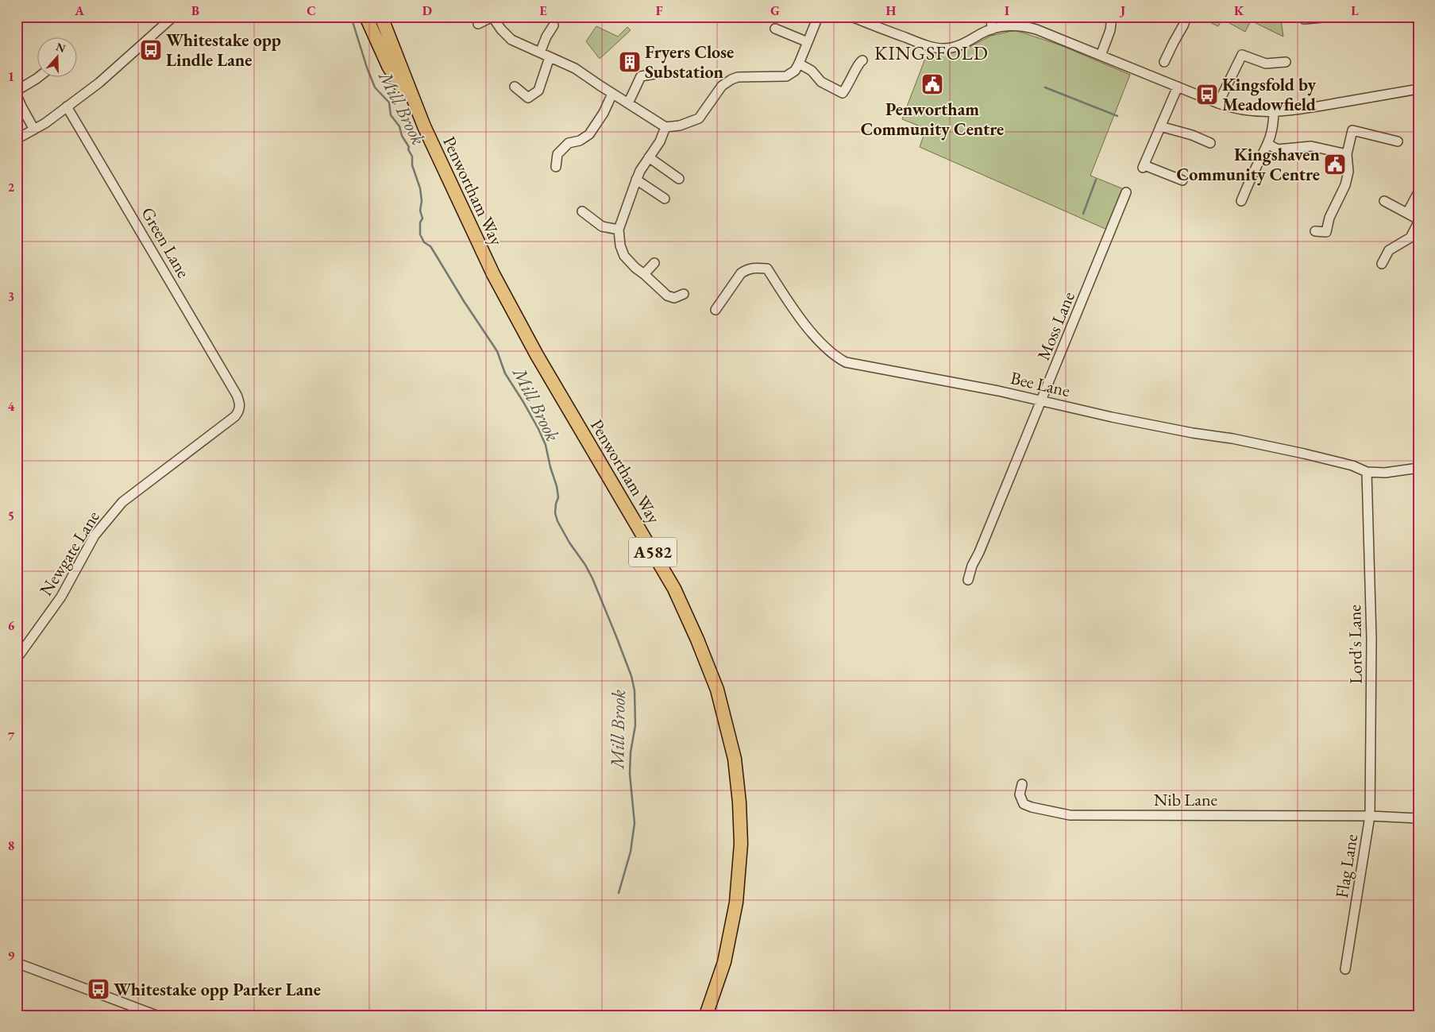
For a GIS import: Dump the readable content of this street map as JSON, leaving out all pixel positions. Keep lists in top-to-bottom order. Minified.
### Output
{"streets":{"highway":["Penwortham Way","A582"],"street":["Green Lane","Moss Lane","Bee Lane","Newgate Lane","Lord's Lane","Nib Lane","Flag Lane"]},"crossings":[["Green Lane","Newgate Lane"],["Moss Lane","Bee Lane"],["Bee Lane","Lord's Lane"],["Lord's Lane","Nib Lane"],["Lord's Lane","Flag Lane"],["Nib Lane","Flag Lane"]],"districts":["KINGSFOLD"],"water":["Mill Brook"],"places":{"bus stop":["Whitestake opp Lindle Lane","Kingsfold by Meadowfield","Whitestake opp Parker Lane"],"building":["Fryers Close Substation"],"public building":["Penwortham Community Centre","Kingshaven Community Centre"]},"north":"top","grid":{"columns":["A","B","C","D","E","F","G","H","I","J","K","L"],"rows":["1","2","3","4","5","6","7","8","9"]}}
